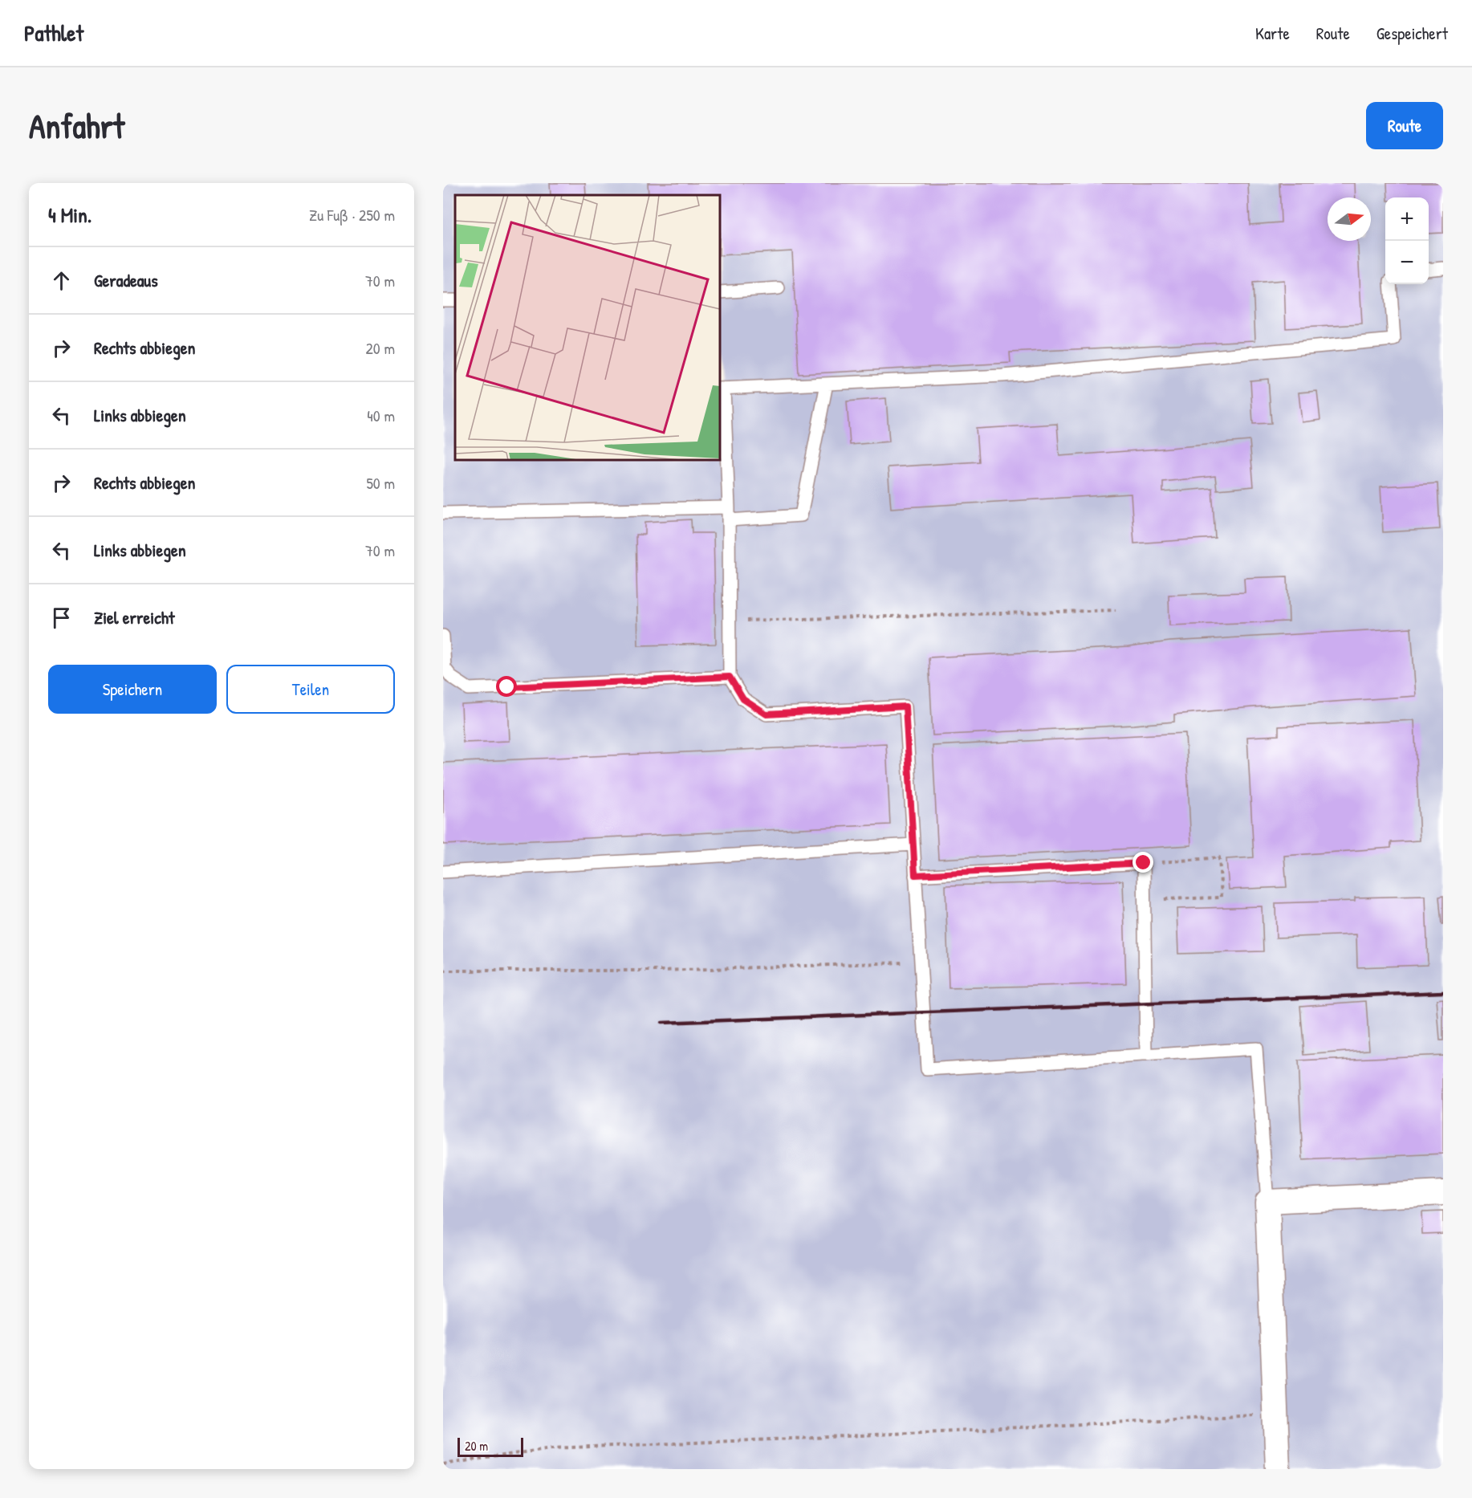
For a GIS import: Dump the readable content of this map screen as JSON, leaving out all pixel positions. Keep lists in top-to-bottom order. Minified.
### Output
{"scale_bar":"20 m","north":"right","page":{"header":"Pathlet","nav":["Karte","Route","Gespeichert"],"buttons":["Route",["Speichern","Teilen"]],"title":"Anfahrt","heading":["4 Min.","Zu Fuß · 250 m"],"map_buttons":["+","−"],"list":[["Geradeaus","70 m"],["Rechts abbiegen","20 m"],["Links abbiegen","40 m"],["Rechts abbiegen","50 m"],["Links abbiegen","70 m"],"Ziel erreicht"],"scale":"20 m"}}
